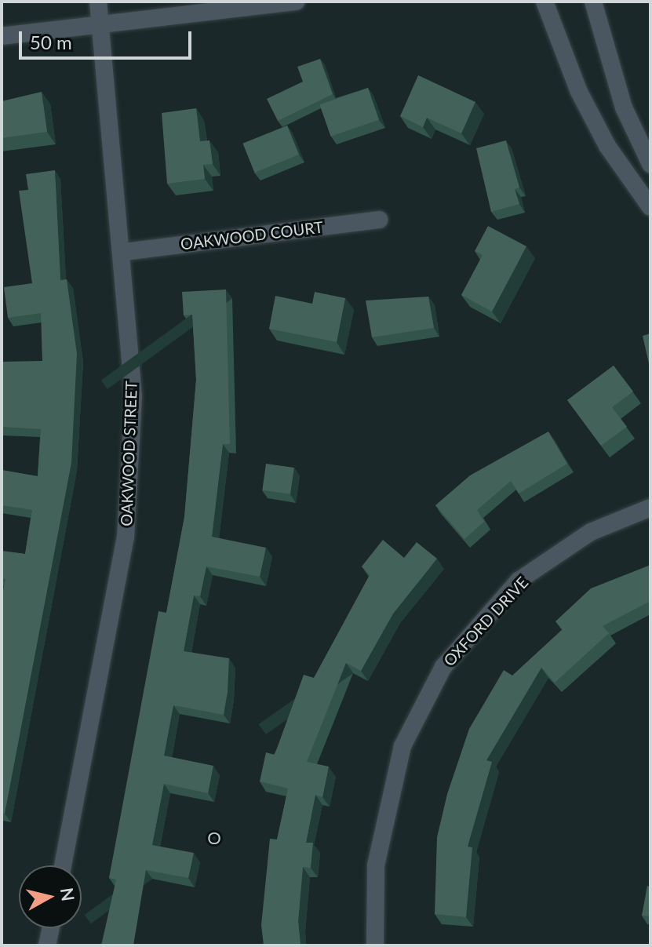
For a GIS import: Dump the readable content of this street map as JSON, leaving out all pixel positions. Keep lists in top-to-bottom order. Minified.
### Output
{"streets":{"street":["OAKWOOD COURT","OAKWOOD STREET","OXFORD DRIVE"]},"crossings":[["OAKWOOD COURT","OAKWOOD STREET"]],"districts":["O"],"scale_bar":"50 m","north":"right"}
